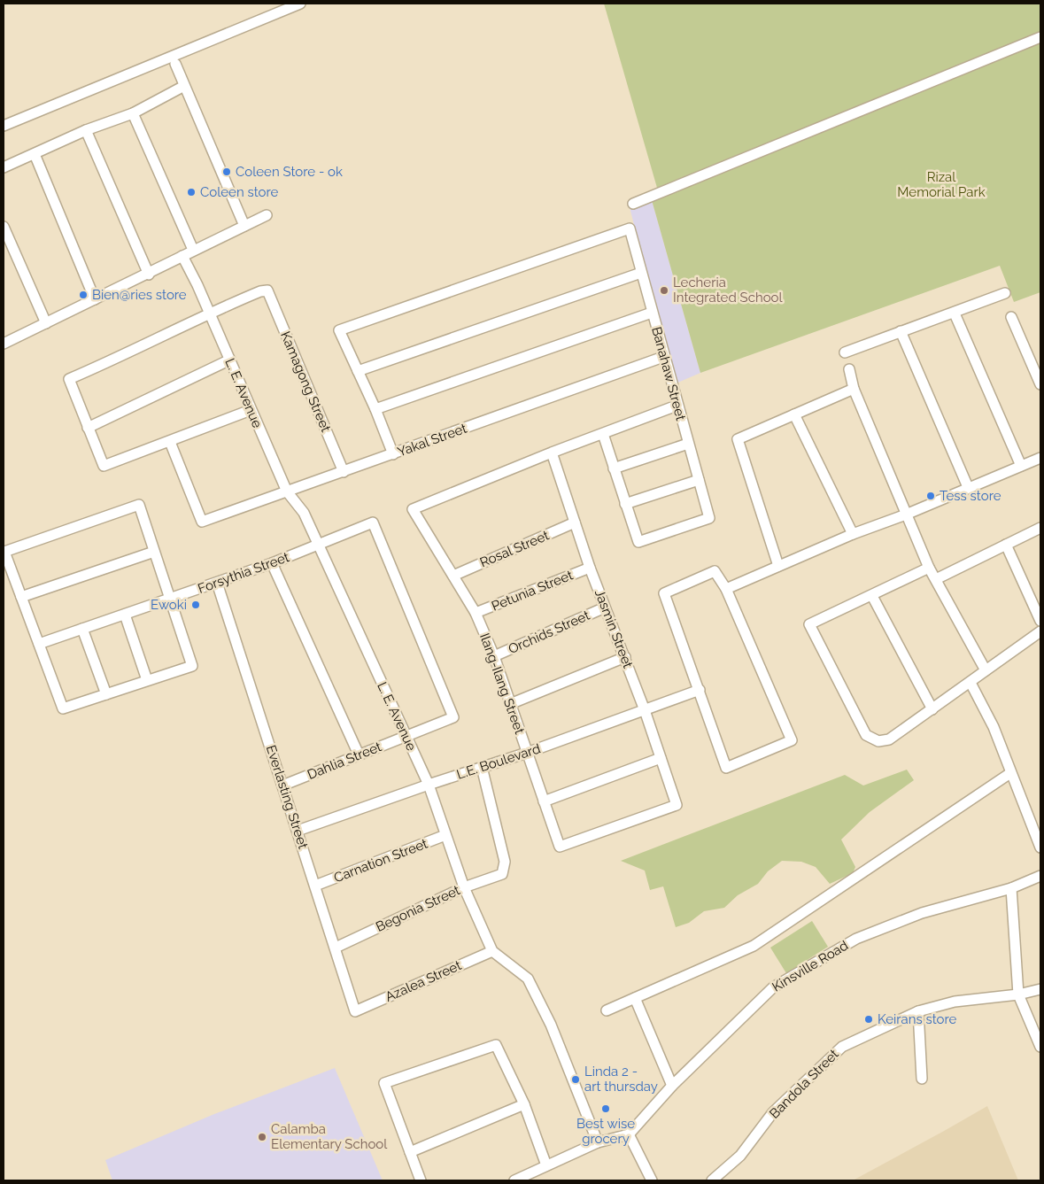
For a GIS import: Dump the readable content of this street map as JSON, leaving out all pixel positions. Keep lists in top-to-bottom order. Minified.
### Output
{"streets":{"street":["Banahaw Street","Kamagong Street","L. E. Avenue","Yakal Street","Rosal Street","Forsythia Street","Petunia Street","Jasmin Street","Orchids Street","Ilang-Ilang Street","Dahlia Street","L.E. Boulevard","Everlasting Street","Carnation Street","Begonia Street","Kinsville Road","Azalea Street","Bandola Street"]},"crossings":[["Banahaw Street","Yakal Street"],["Kamagong Street","L. E. Avenue"],["Kamagong Street","Yakal Street"],["L. E. Avenue","Yakal Street"],["L. E. Avenue","Forsythia Street"],["L. E. Avenue","Dahlia Street"],["L. E. Avenue","L.E. Boulevard"],["L. E. Avenue","Carnation Street"],["L. E. Avenue","Begonia Street"],["L. E. Avenue","Azalea Street"],["Rosal Street","Jasmin Street"],["Rosal Street","Ilang-Ilang Street"],["Forsythia Street","Dahlia Street"],["Forsythia Street","Everlasting Street"],["Petunia Street","Jasmin Street"],["Petunia Street","Ilang-Ilang Street"],["Jasmin Street","Orchids Street"],["Jasmin Street","Ilang-Ilang Street"],["Jasmin Street","L.E. Boulevard"],["Orchids Street","Ilang-Ilang Street"],["Ilang-Ilang Street","L.E. Boulevard"],["Dahlia Street","Everlasting Street"],["L.E. Boulevard","Everlasting Street"],["L.E. Boulevard","Begonia Street"],["Everlasting Street","Carnation Street"],["Everlasting Street","Begonia Street"],["Everlasting Street","Azalea Street"]],"parks":["Rizal Memorial Park"],"places":["Coleen Store - ok","Coleen store","Lecheria Integrated School","Bien@ries store","Tess store","Ewoki","Keirans store","Linda 2 - art thursday","Best wise grocery","Calamba Elementary School"]}
